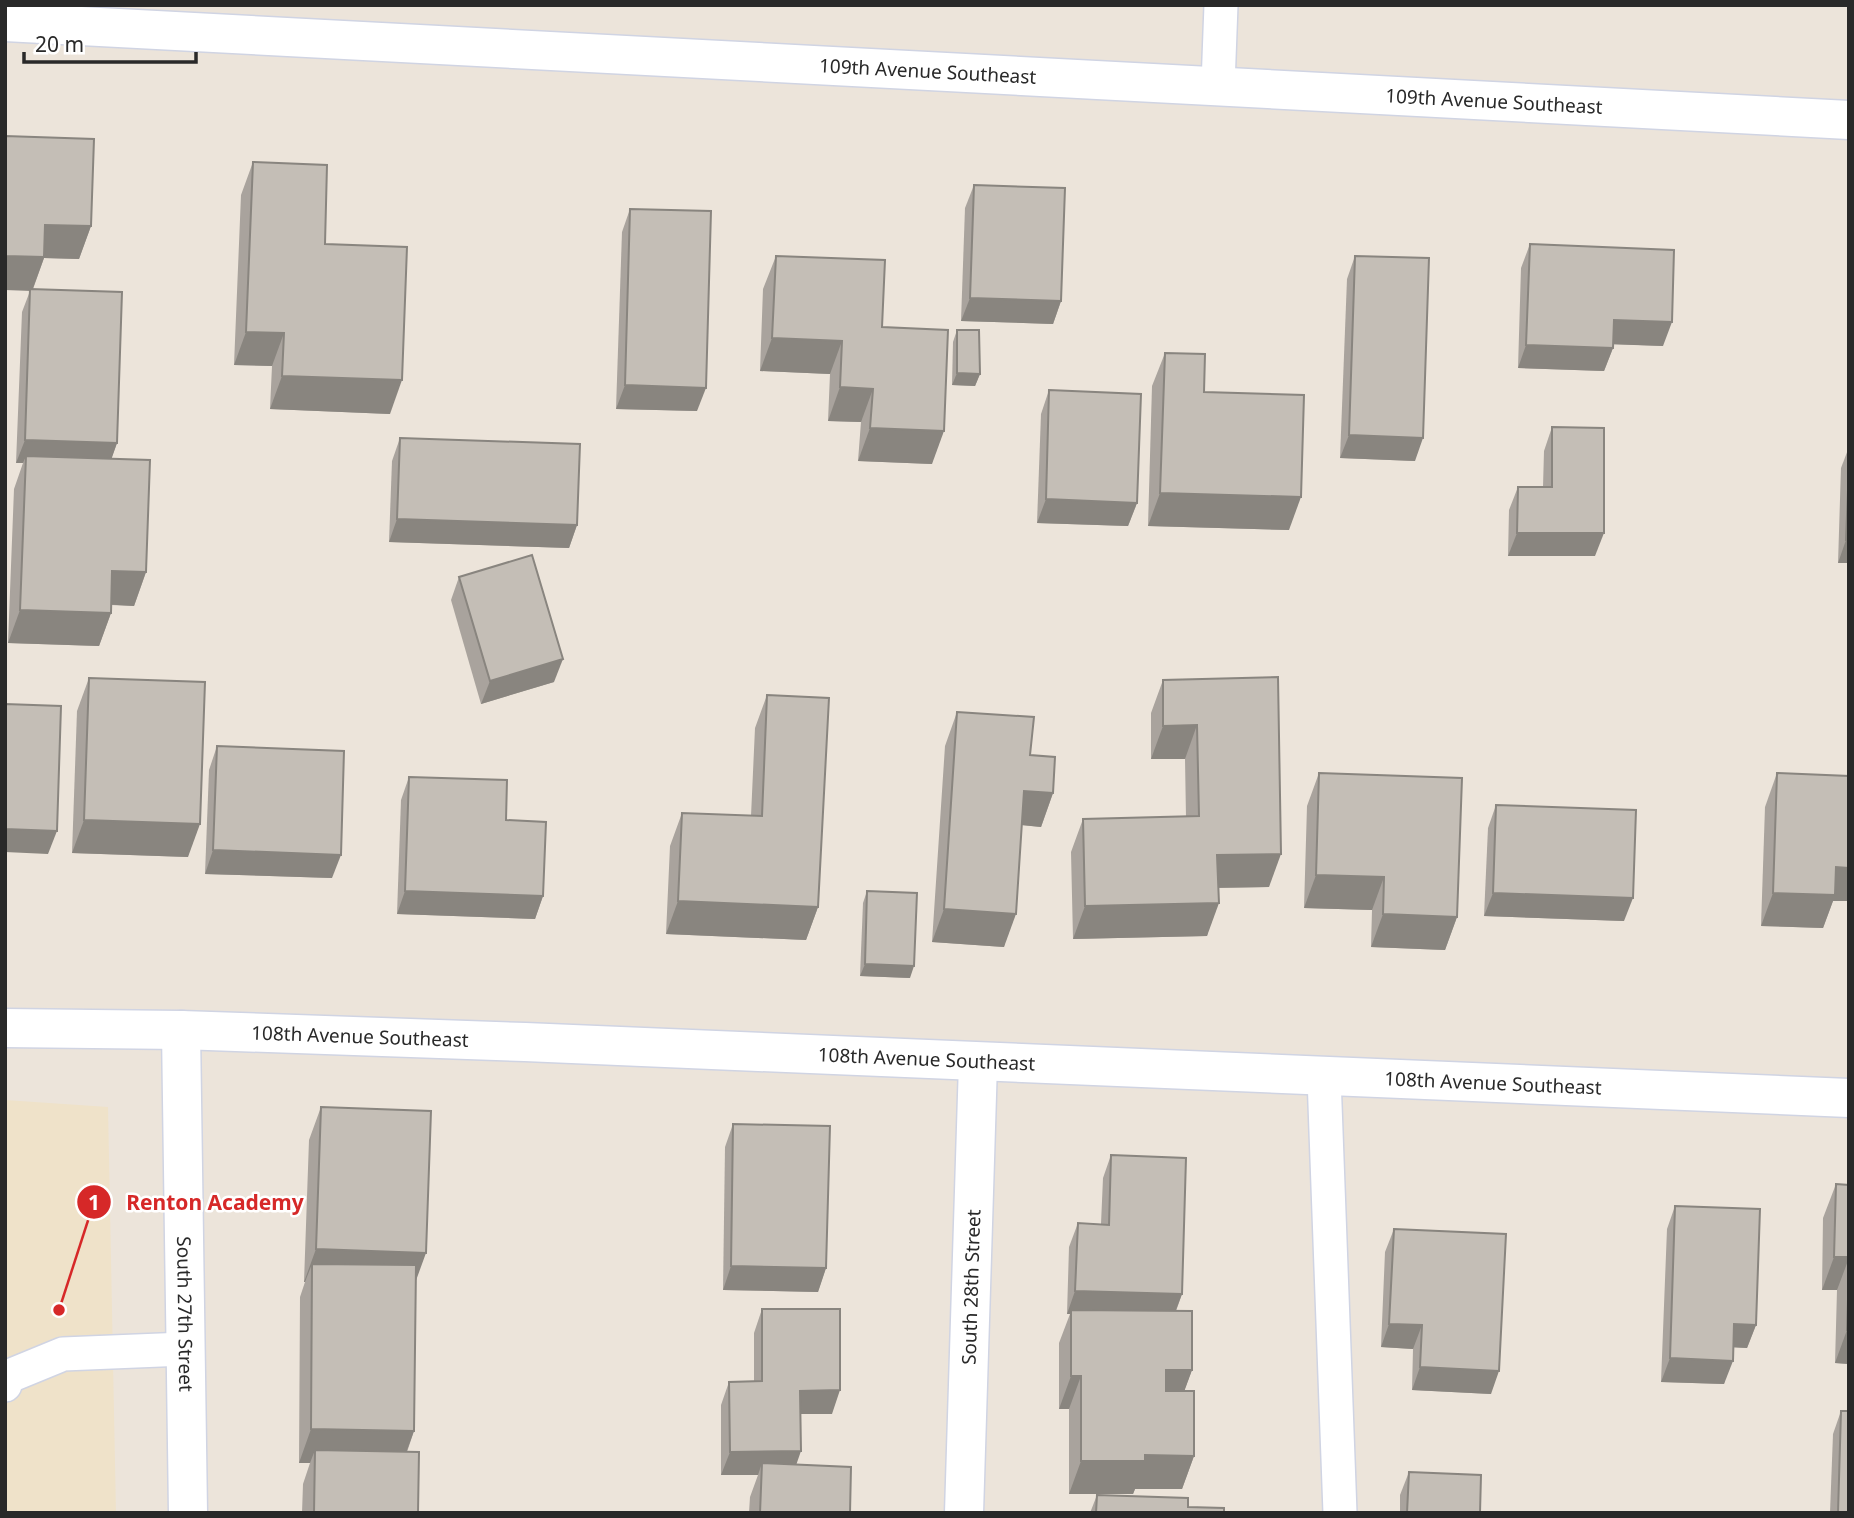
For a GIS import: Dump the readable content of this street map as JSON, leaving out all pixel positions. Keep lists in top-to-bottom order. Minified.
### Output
{"streets":{"street":["109th Avenue Southeast","108th Avenue Southeast","South 28th Street","South 27th Street"]},"crossings":[["108th Avenue Southeast","South 28th Street"],["108th Avenue Southeast","South 27th Street"]],"places":["Renton Academy"],"scale_bar":"20 m"}
